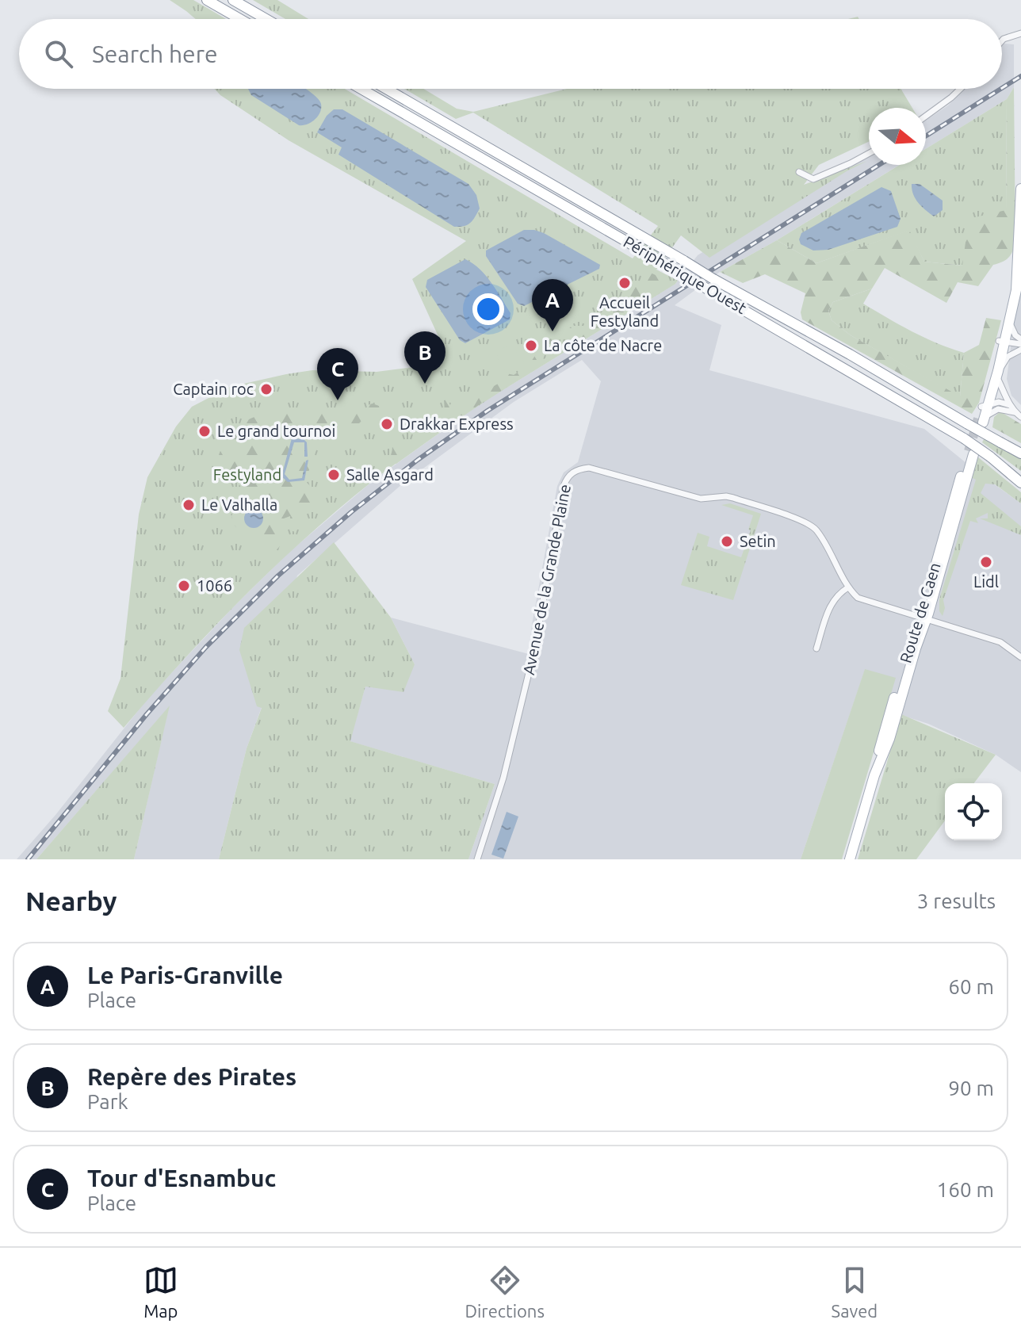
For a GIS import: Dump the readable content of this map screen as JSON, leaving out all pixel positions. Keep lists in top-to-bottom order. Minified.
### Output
{"streets":{"main road":["Périphérique Ouest","Route de Caen"],"street":["Avenue de la Grande Plaine"]},"crossings":[["Avenue de la Grande Plaine","Route de Caen"]],"parks":["Festyland"],"places":["Accueil Festyland","La côte de Nacre","Captain roc","Drakkar Express","Le grand tournoi","Salle Asgard","Le Valhalla","Setin","Lidl","1066"],"north":"right","page":{"search":"Search here","pins":["A","B","C"],"heading":["Nearby","3 results"],"list":[{"mark":"A","name":"Le Paris-Granville","note":"Place","value":"60 m"},{"mark":"B","name":"Repère des Pirates","note":"Park","value":"90 m"},{"mark":"C","name":"Tour d'Esnambuc","note":"Place","value":"160 m"}],"nav":["Map","Directions","Saved"]}}
